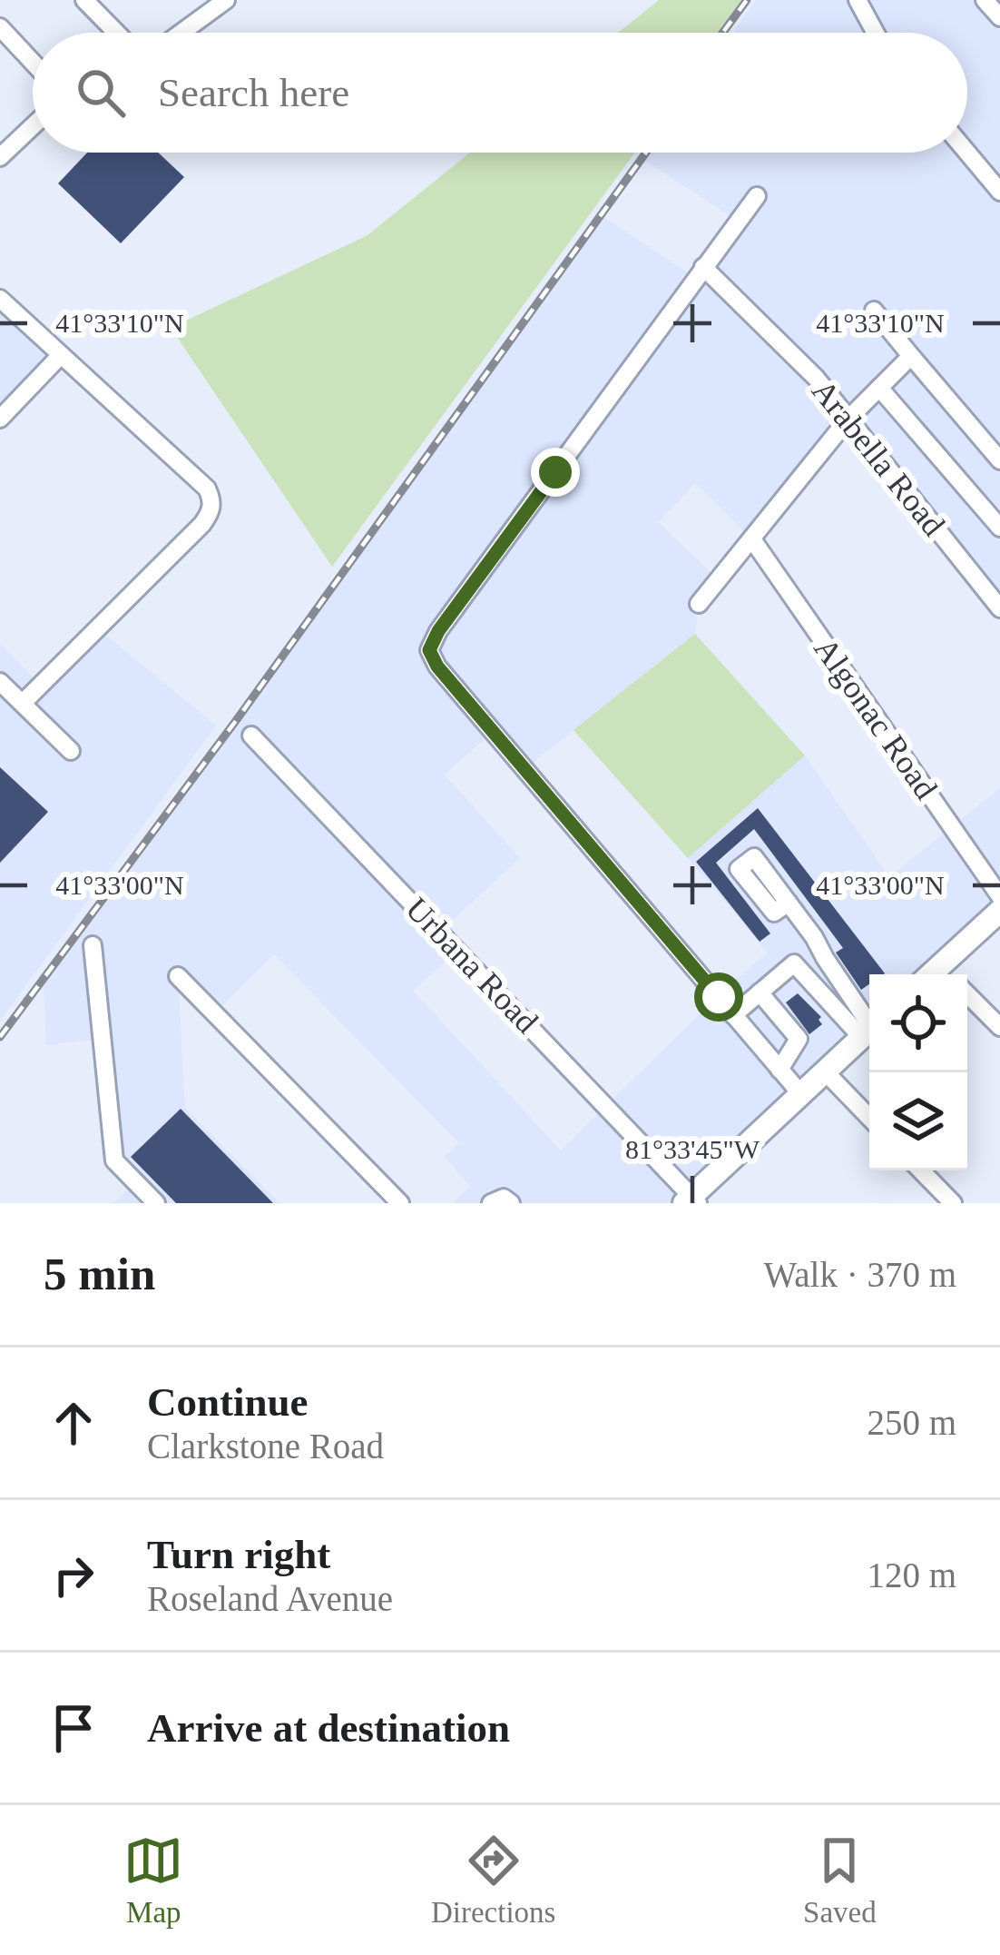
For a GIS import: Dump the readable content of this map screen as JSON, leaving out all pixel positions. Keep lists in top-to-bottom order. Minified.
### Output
{"streets":{"street":["Arabella Road","Algonac Road","Urbana Road"]},"page":{"search":"Search here","heading":["5 min","Walk · 370 m"],"list":[["Continue","Clarkstone Road","250 m"],["Turn right","Roseland Avenue","120 m"],"Arrive at destination"],"nav":["Map","Directions","Saved"]},"coordinates":["41°33'10\"N","41°33'00\"N","81°33'45\"W"]}
